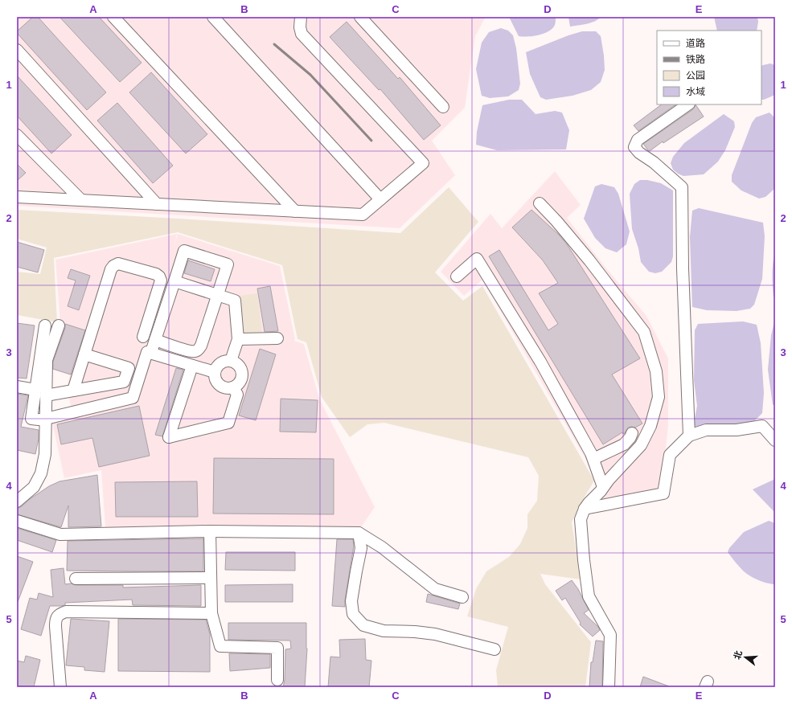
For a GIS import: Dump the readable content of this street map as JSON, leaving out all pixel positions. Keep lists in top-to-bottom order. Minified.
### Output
{"legend":["道路","铁路","公园","水域"],"north":"left","grid":{"columns":["A","B","C","D","E"],"rows":["1","2","3","4","5"]}}
